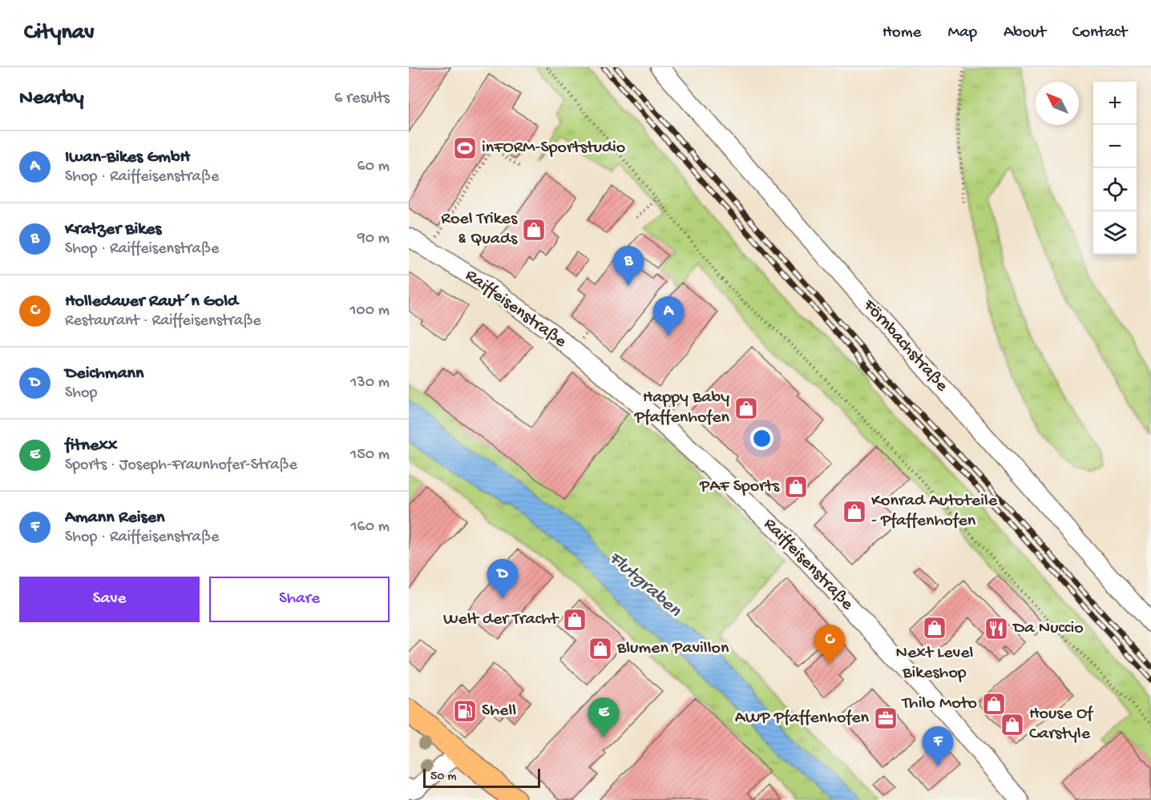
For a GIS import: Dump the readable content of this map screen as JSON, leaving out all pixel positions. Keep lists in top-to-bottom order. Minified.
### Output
{"streets":{"street":["Raiffeisenstraße","Förnbachstraße"]},"water":["Flutgraben"],"places":{"sports":["inFORM-Sportstudio"],"shop":["Roel Trikes & Quads","Happy Baby Pfaffenhofen","PAF Sports","Konrad Autoteile - Pfaffenhofen","Welt der Tracht","Next Level Bikeshop","Blumen Pavillon","Thilo Moto","House Of Carstyle"],"restaurant":["Da Nuccio"],"fuel station":["Shell"],"office":["AWP Pfaffenhofen"]},"scale_bar":"50 m","north":"top left","page":{"header":"Citynav","nav":["Home","Map","About","Contact"],"heading":["Nearby","6 results"],"map_buttons":["+","−"],"list":[{"mark":"A","name":"Iwan-Bikes GmbH","note":"Shop · Raiffeisenstraße","value":"60 m"},{"mark":"B","name":"Kratzer Bikes","note":"Shop · Raiffeisenstraße","value":"90 m"},{"mark":"C","name":"Holledauer Raut´n Gold","note":"Restaurant · Raiffeisenstraße","value":"100 m"},{"mark":"D","name":"Deichmann","note":"Shop","value":"130 m"},{"mark":"E","name":"fitnexx","note":"Sports · Joseph-Fraunhofer-Straße","value":"150 m"},{"mark":"F","name":"Amann Reisen","note":"Shop · Raiffeisenstraße","value":"160 m"}],"pins":["B","A","D","C","E","F"],"buttons":["Save","Share"],"scale":"50 m"}}
